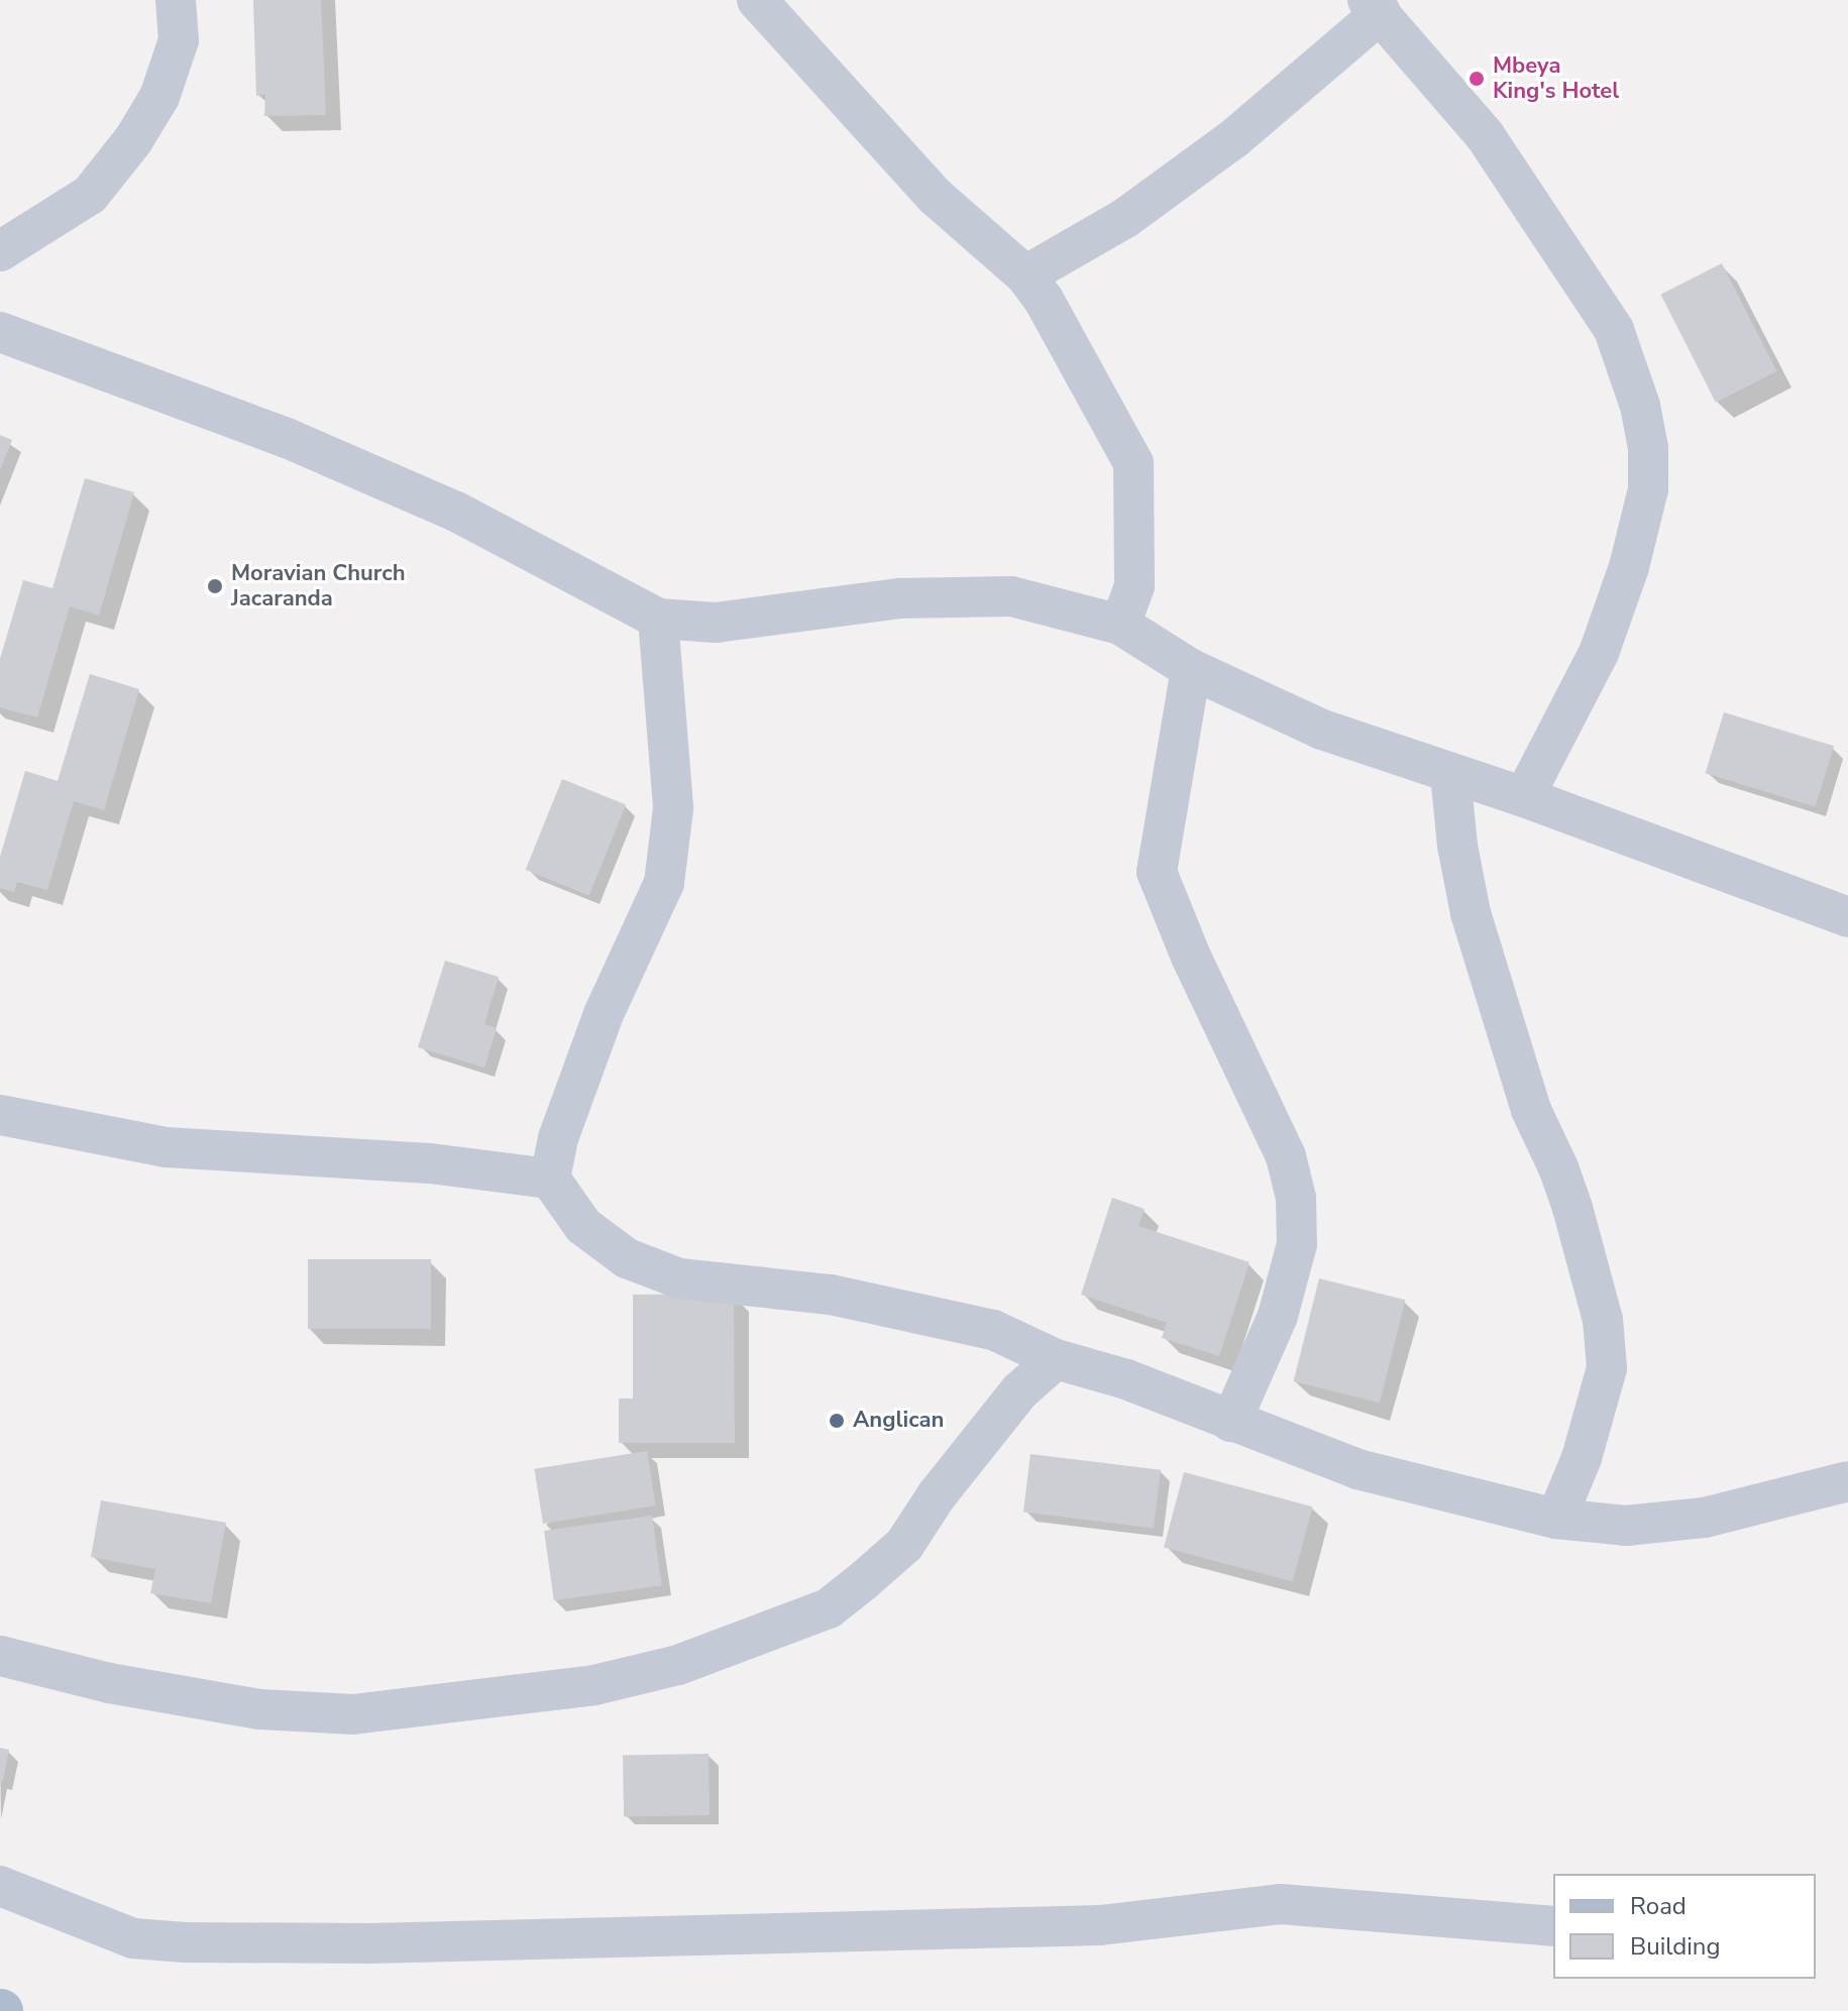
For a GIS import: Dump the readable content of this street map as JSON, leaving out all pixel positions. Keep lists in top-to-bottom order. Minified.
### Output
{"places":["Mbeya King's Hotel","Moravian Church Jacaranda","Anglican"],"legend":["Road","Building"]}
